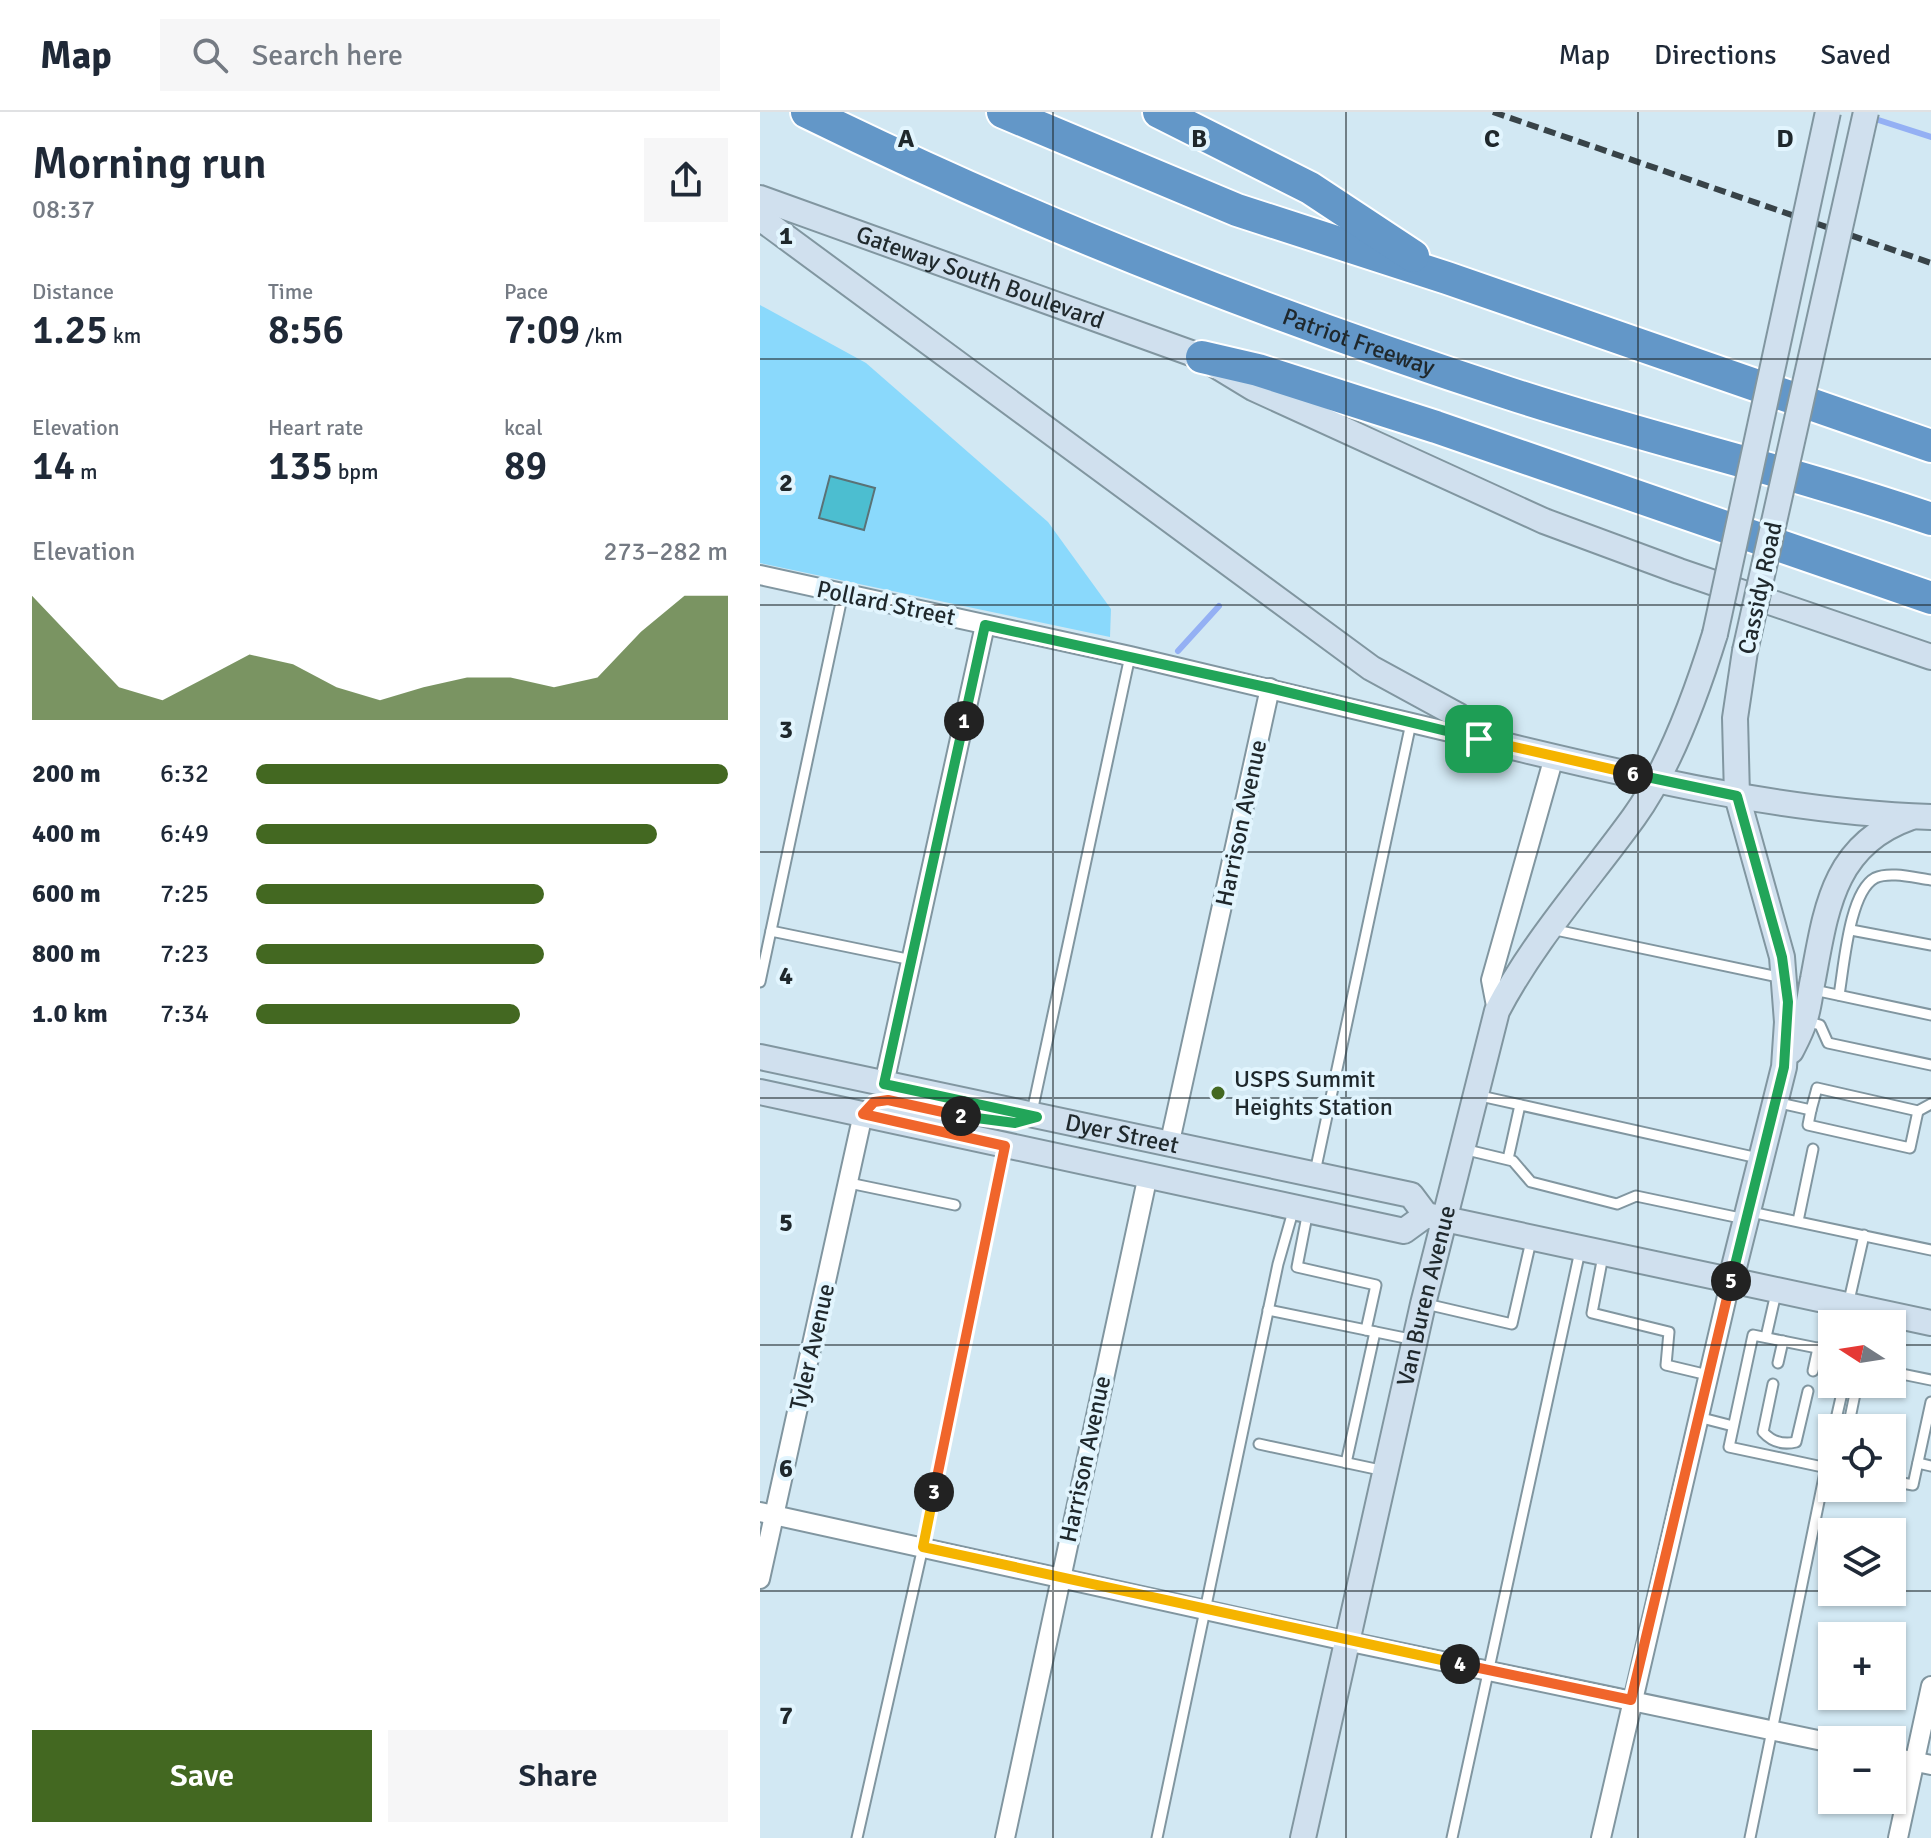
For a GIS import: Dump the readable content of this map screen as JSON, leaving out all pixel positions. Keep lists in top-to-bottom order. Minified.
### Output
{"streets":{"highway":["Patriot Freeway"],"main road":["Gateway South Boulevard","Cassidy Road","Dyer Street","Van Buren Avenue"],"street":["Pollard Street","Harrison Avenue","Tyler Avenue"]},"crossings":[["Cassidy Road","Van Buren Avenue"],["Pollard Street","Harrison Avenue"],["Harrison Avenue","Dyer Street"],["Dyer Street","Van Buren Avenue"],["Dyer Street","Tyler Avenue"]],"places":["USPS Summit Heights Station"],"north":"left","page":{"header":"Map","search":"Search here","nav":["Map","Directions","Saved"],"heading":["Morning run","08:37"],"stats":[["Distance","1.25 km"],["Time","8:56"],["Pace","7:09 /km"],["Elevation","14 m"],["Heart rate","135 bpm"],["kcal","89"]],"chart":["Elevation","273–282 m"],"pins":["1","6","2","5","3","4"],"list":[{"name":"200 m","note":"6:32"},{"name":"400 m","note":"6:49"},{"name":"600 m","note":"7:25"},{"name":"800 m","note":"7:23"},{"name":"1.0 km","note":"7:34"}],"map_buttons":["+","−"],"buttons":["Save","Share"]},"grid":{"columns":["A","B","C","D"],"rows":["1","2","3","4","5","6","7"]}}
